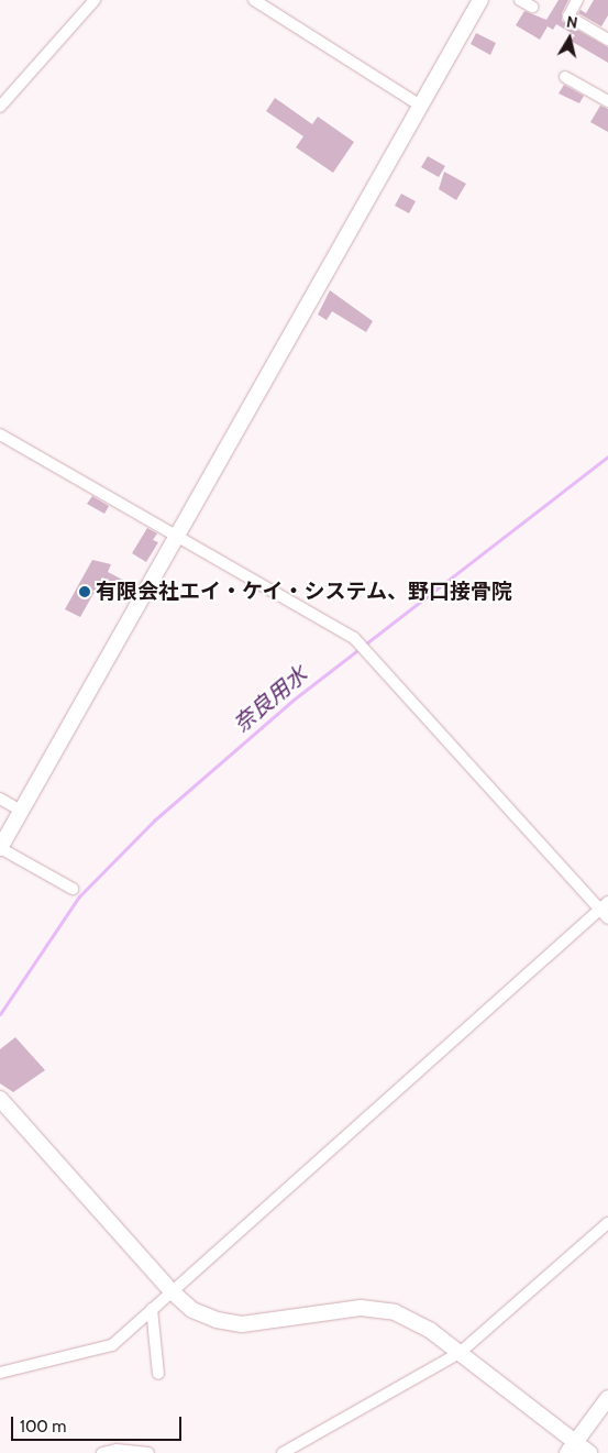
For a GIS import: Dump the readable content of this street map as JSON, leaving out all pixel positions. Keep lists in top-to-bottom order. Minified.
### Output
{"water":["奈良用水"],"places":["有限会社エイ・ケイ・システム、野口接骨院"],"scale_bar":"100 m","north":"top"}
